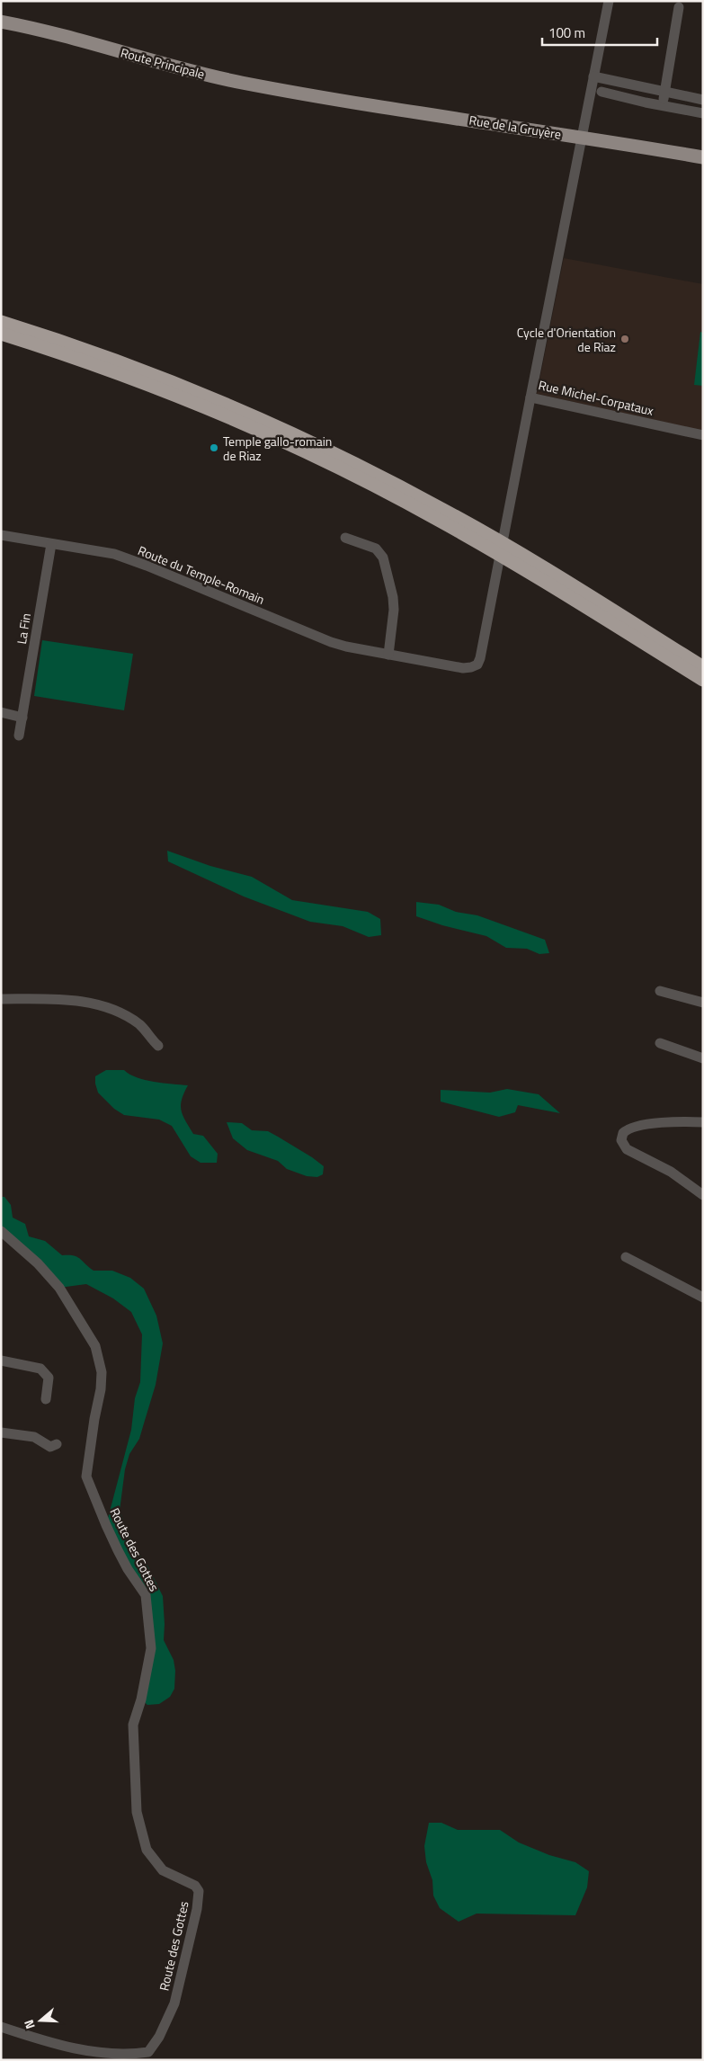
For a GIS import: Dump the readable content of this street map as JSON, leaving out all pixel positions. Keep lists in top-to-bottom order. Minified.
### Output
{"streets":{"main road":["Route Principale","Rue de la Gruyère"],"street":["Rue Michel-Corpataux","Route du Temple-Romain","La Fin","Route des Gottes"]},"crossings":[["Route Principale","Rue de la Gruyère"],["Rue de la Gruyère","Rue Michel-Corpataux"],["Rue Michel-Corpataux","Route du Temple-Romain"],["Route du Temple-Romain","La Fin"]],"places":["Cycle d'Orientation de Riaz","Temple gallo-romain de Riaz"],"scale_bar":"100 m","north":"left"}
